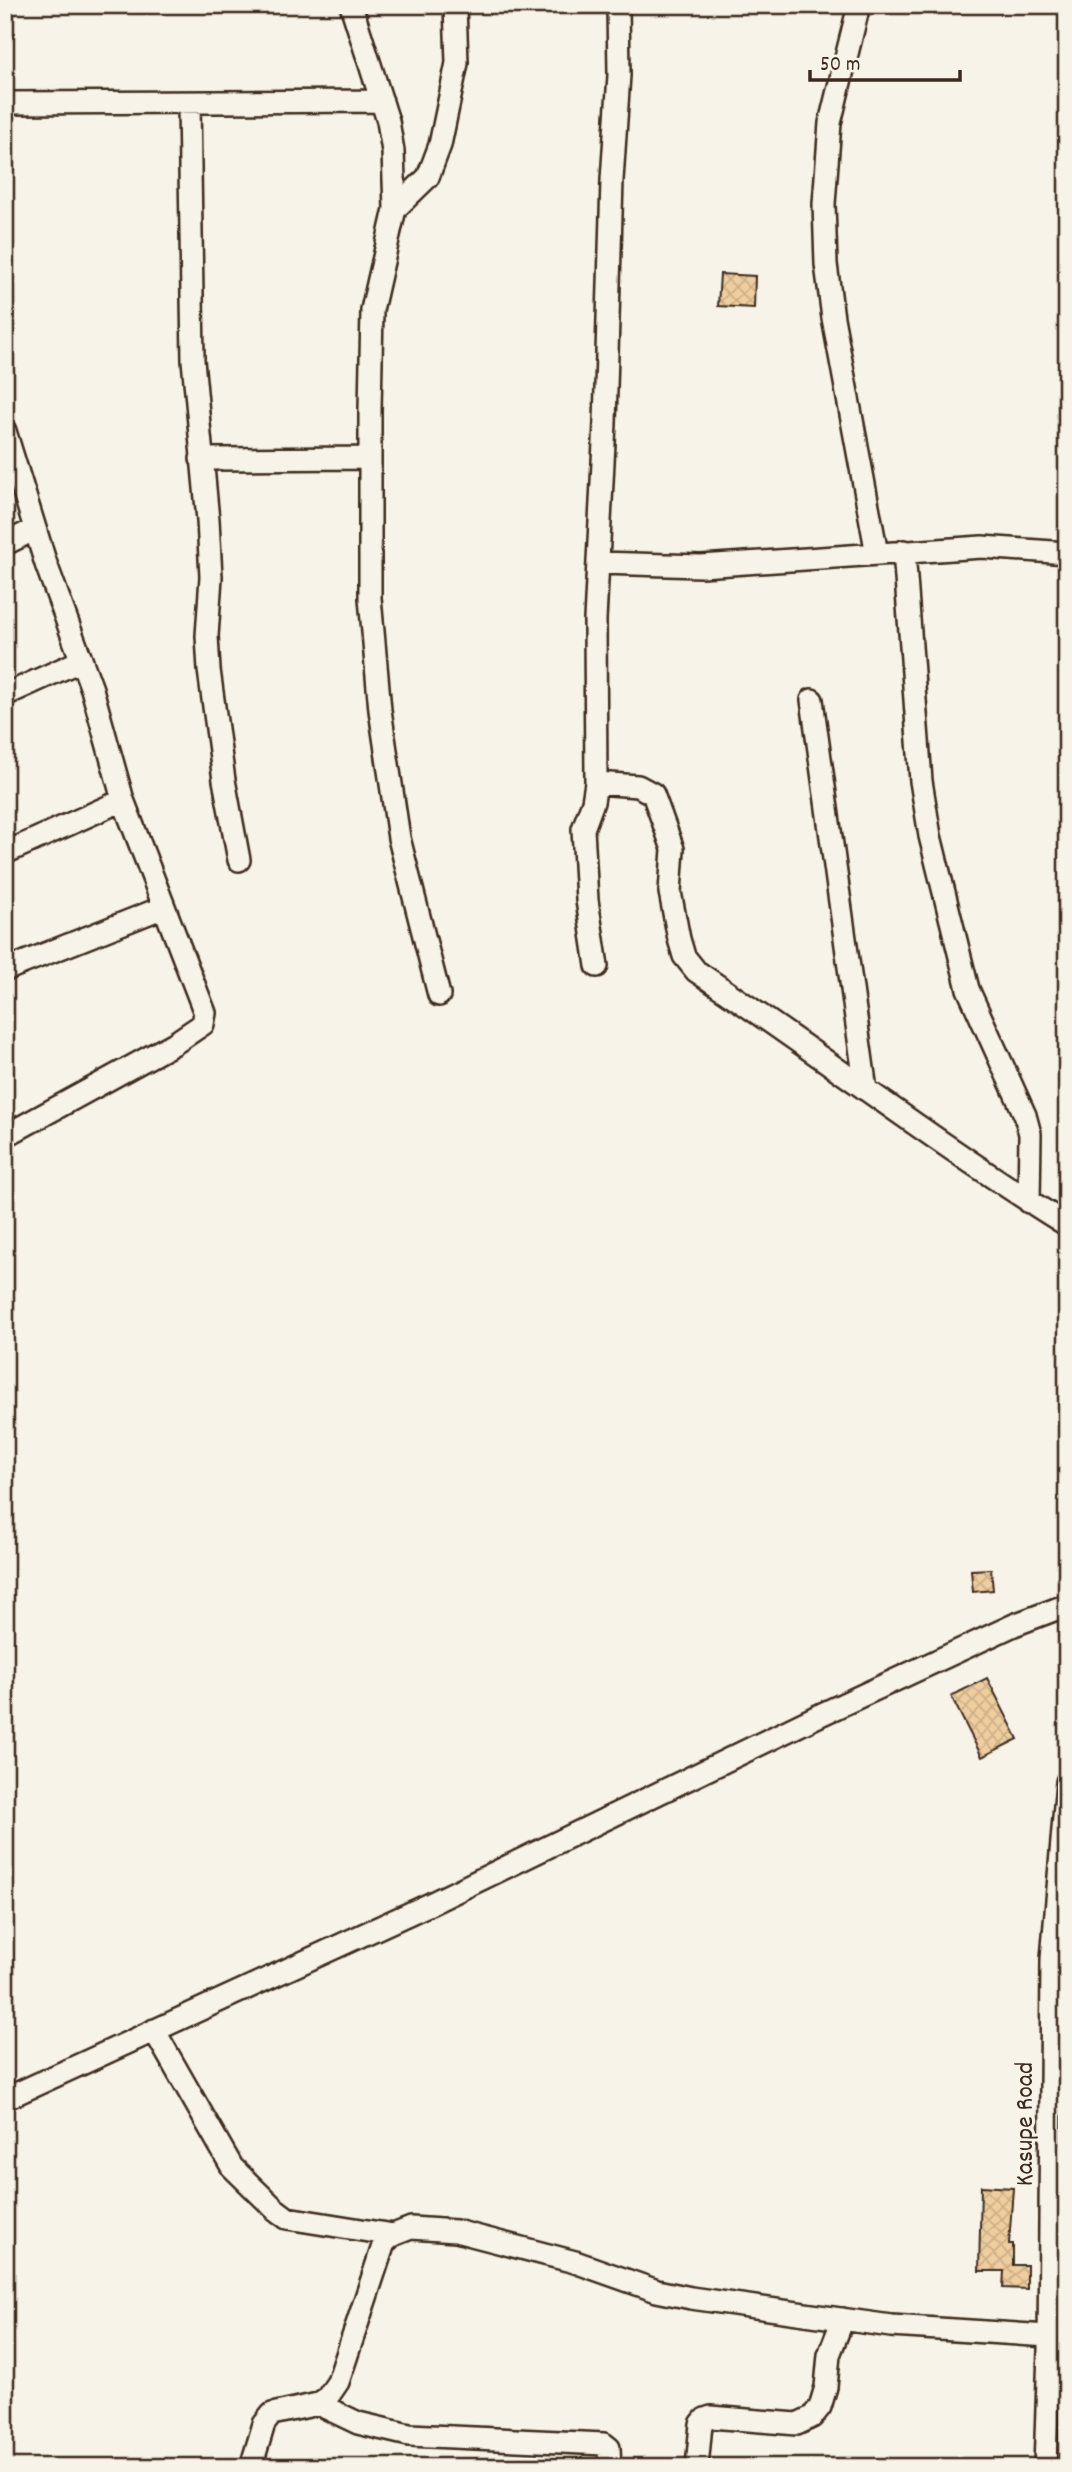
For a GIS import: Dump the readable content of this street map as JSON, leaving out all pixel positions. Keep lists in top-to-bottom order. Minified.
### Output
{"streets":{"street":["Kasupe Road"]},"scale_bar":"50 m"}
